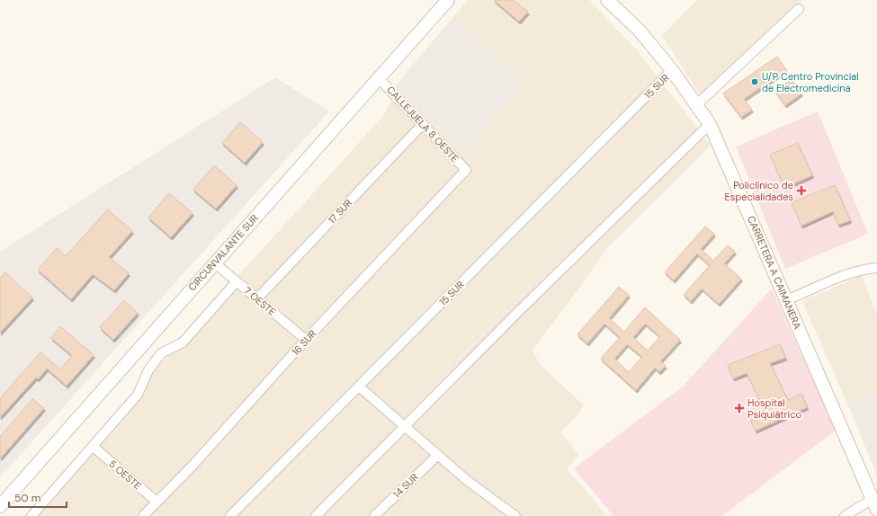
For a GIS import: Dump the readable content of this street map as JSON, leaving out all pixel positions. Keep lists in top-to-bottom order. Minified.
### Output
{"streets":{"main road":["CIRCUNVALANTE SUR","CARRETERA A CAIMANERA"],"street":["15 SUR","CALLEJUELA 8 OESTE","17 SUR","7 OESTE","16 SUR","5 OESTE","14 SUR"]},"crossings":[["15 SUR","CARRETERA A CAIMANERA"],["CALLEJUELA 8 OESTE","17 SUR"],["CALLEJUELA 8 OESTE","CIRCUNVALANTE SUR"],["CALLEJUELA 8 OESTE","16 SUR"],["17 SUR","7 OESTE"],["CIRCUNVALANTE SUR","7 OESTE"],["7 OESTE","16 SUR"],["16 SUR","5 OESTE"]],"places":{"other":["U/P Centro Provincial de Electromedicina"],"health":["Policlínico de Especialidades","Hospital Psiquiátrico"]},"scale_bar":"50 m"}
